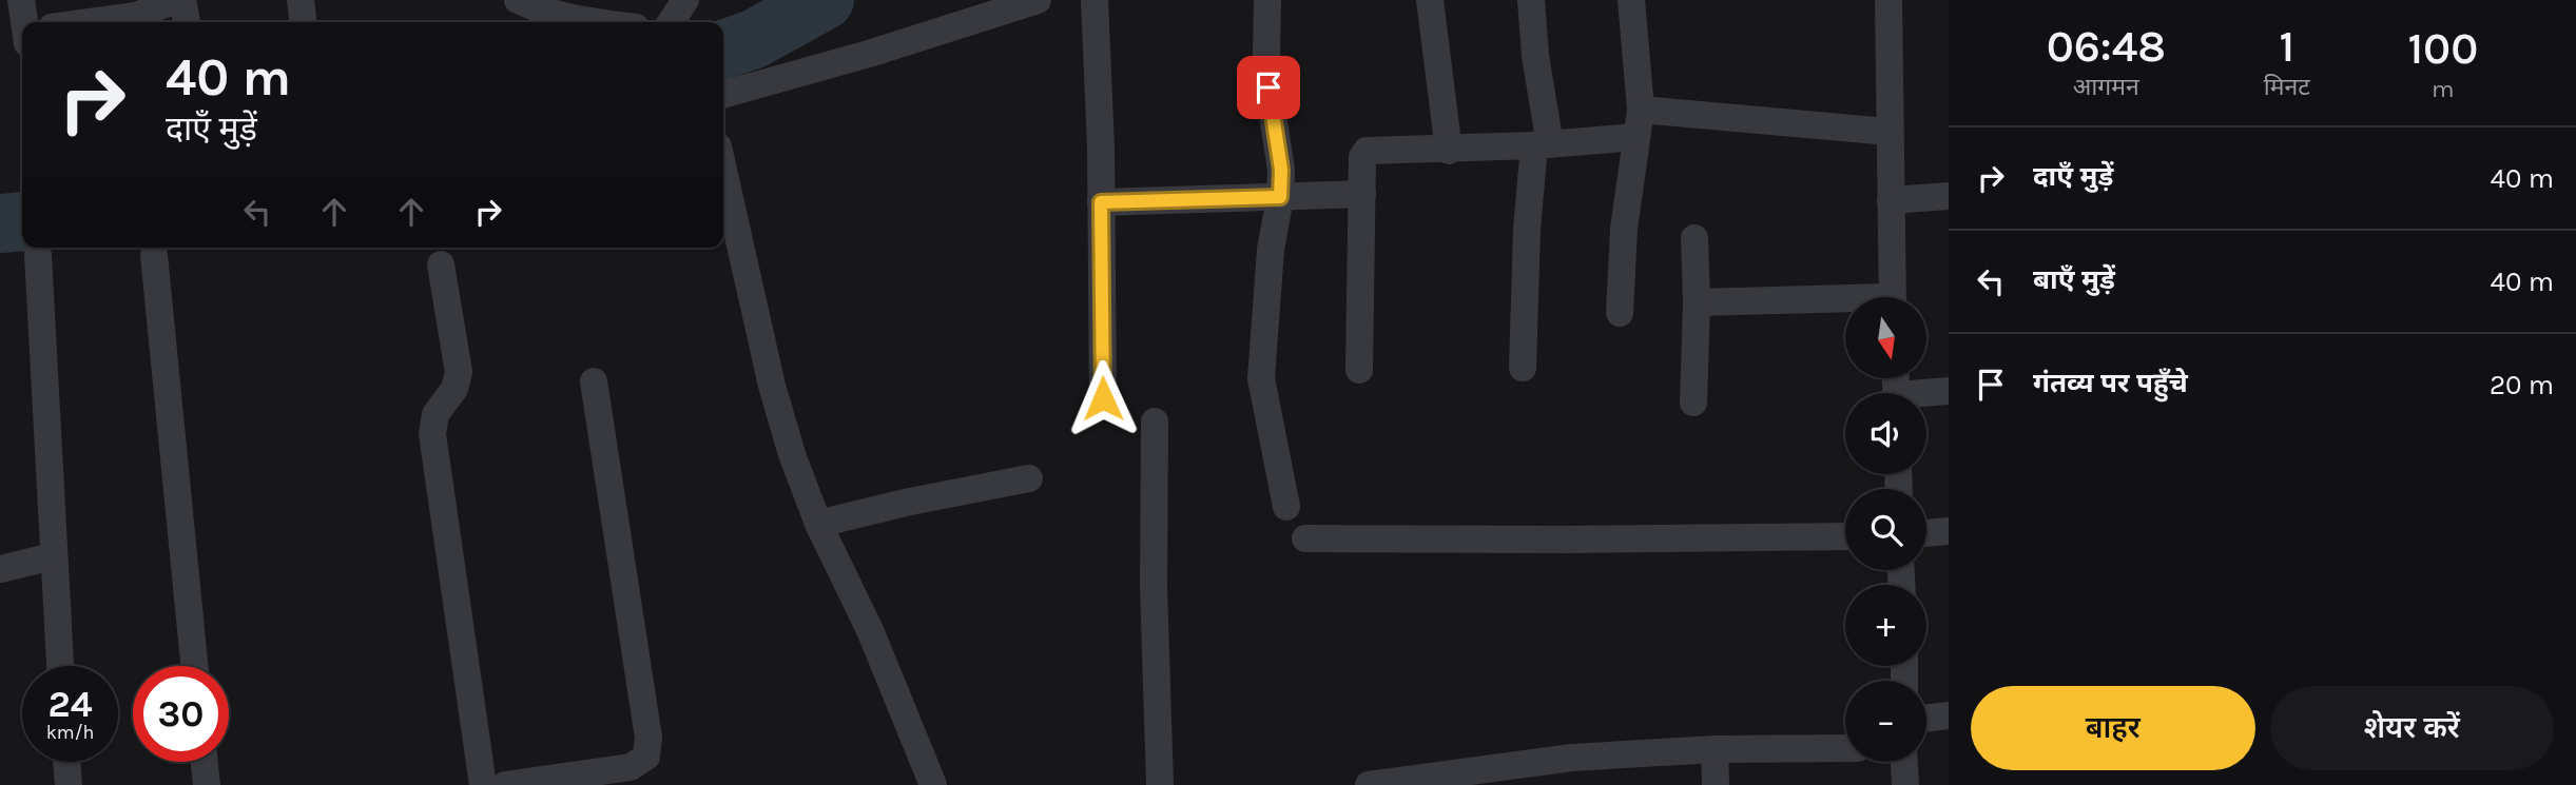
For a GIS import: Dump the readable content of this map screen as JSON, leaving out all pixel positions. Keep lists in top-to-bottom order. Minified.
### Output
{"north":"bottom","page":{"eta":["06:48","आगमन","1","मिनट","100","m"],"turn":["40 m","दाएँ मुड़ें"],"list":[{"name":"दाएँ मुड़ें","value":"40 m"},{"name":"बाएँ मुड़ें","value":"40 m"},{"name":"गंतव्य पर पहुँचे","value":"20 m"}],"map_buttons":["+","−"],"speed":"24 km/h","limit":"30","buttons":["बाहर","शेयर करें"]}}
